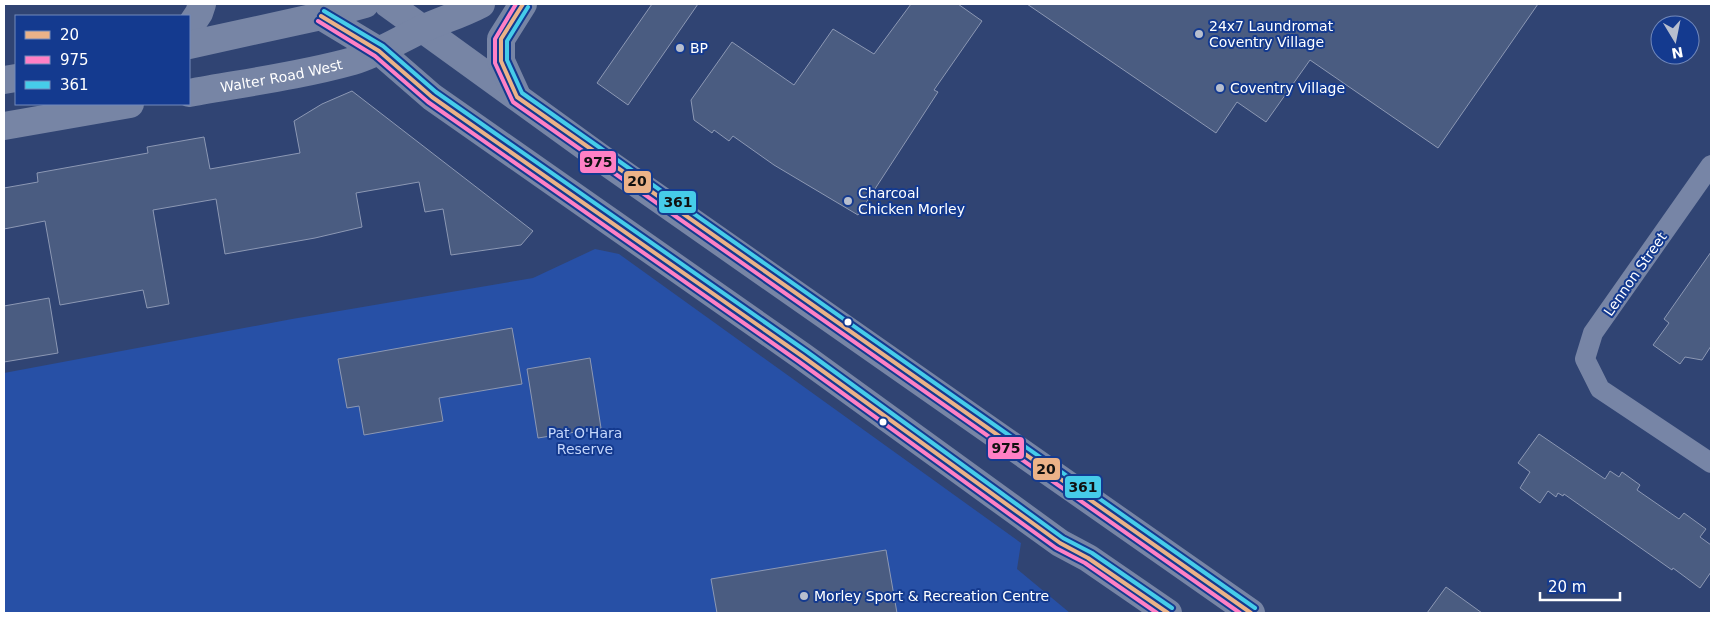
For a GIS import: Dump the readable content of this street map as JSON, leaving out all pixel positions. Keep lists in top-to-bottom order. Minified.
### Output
{"streets":{"main road":["Walter Road West"],"street":["Lennon Street"]},"parks":["Pat O'Hara Reserve"],"places":["24x7 Laundromat Coventry Village","BP","Coventry Village","Charcoal Chicken Morley","Morley Sport & Recreation Centre"],"lines":["transit line 20","transit line 975","transit line 361"],"legend":["20","975","361"],"scale_bar":"20 m","north":"bottom"}
